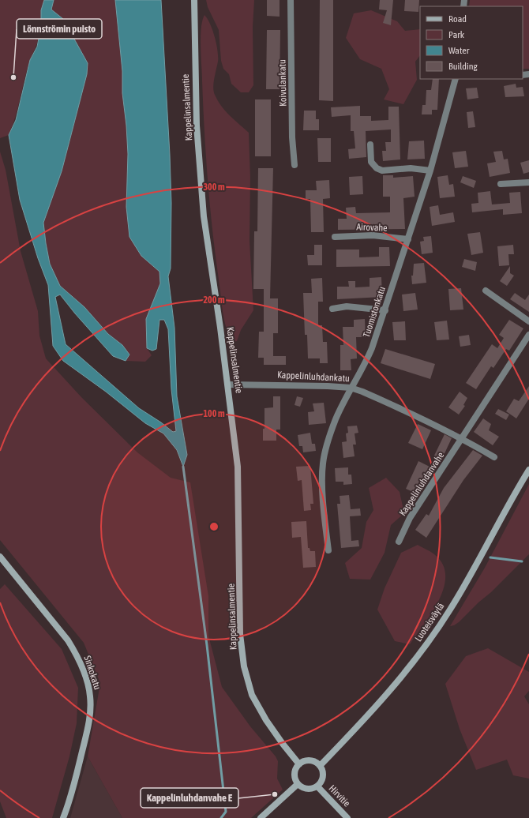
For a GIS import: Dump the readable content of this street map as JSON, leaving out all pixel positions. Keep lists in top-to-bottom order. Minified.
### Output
{"streets":{"street":["Koivulankatu","Kappelinsalmentie","Airovahe","Tuomistonkatu","Kappelinluhdankatu","Kappelinluhdanvahe","Luoteisväylä","Sinkokatu","Hirvitie"]},"crossings":[["Kappelinsalmentie","Kappelinluhdankatu"],["Kappelinsalmentie","Luoteisväylä"],["Kappelinsalmentie","Hirvitie"],["Airovahe","Tuomistonkatu"],["Tuomistonkatu","Kappelinluhdankatu"],["Kappelinluhdankatu","Kappelinluhdanvahe"],["Luoteisväylä","Hirvitie"]],"places":["Lönnströmin puisto","Kappelinluhdanvahe E"],"legend":["Road","Park","Water","Building"],"rings":["300 m","200 m","100 m"]}
